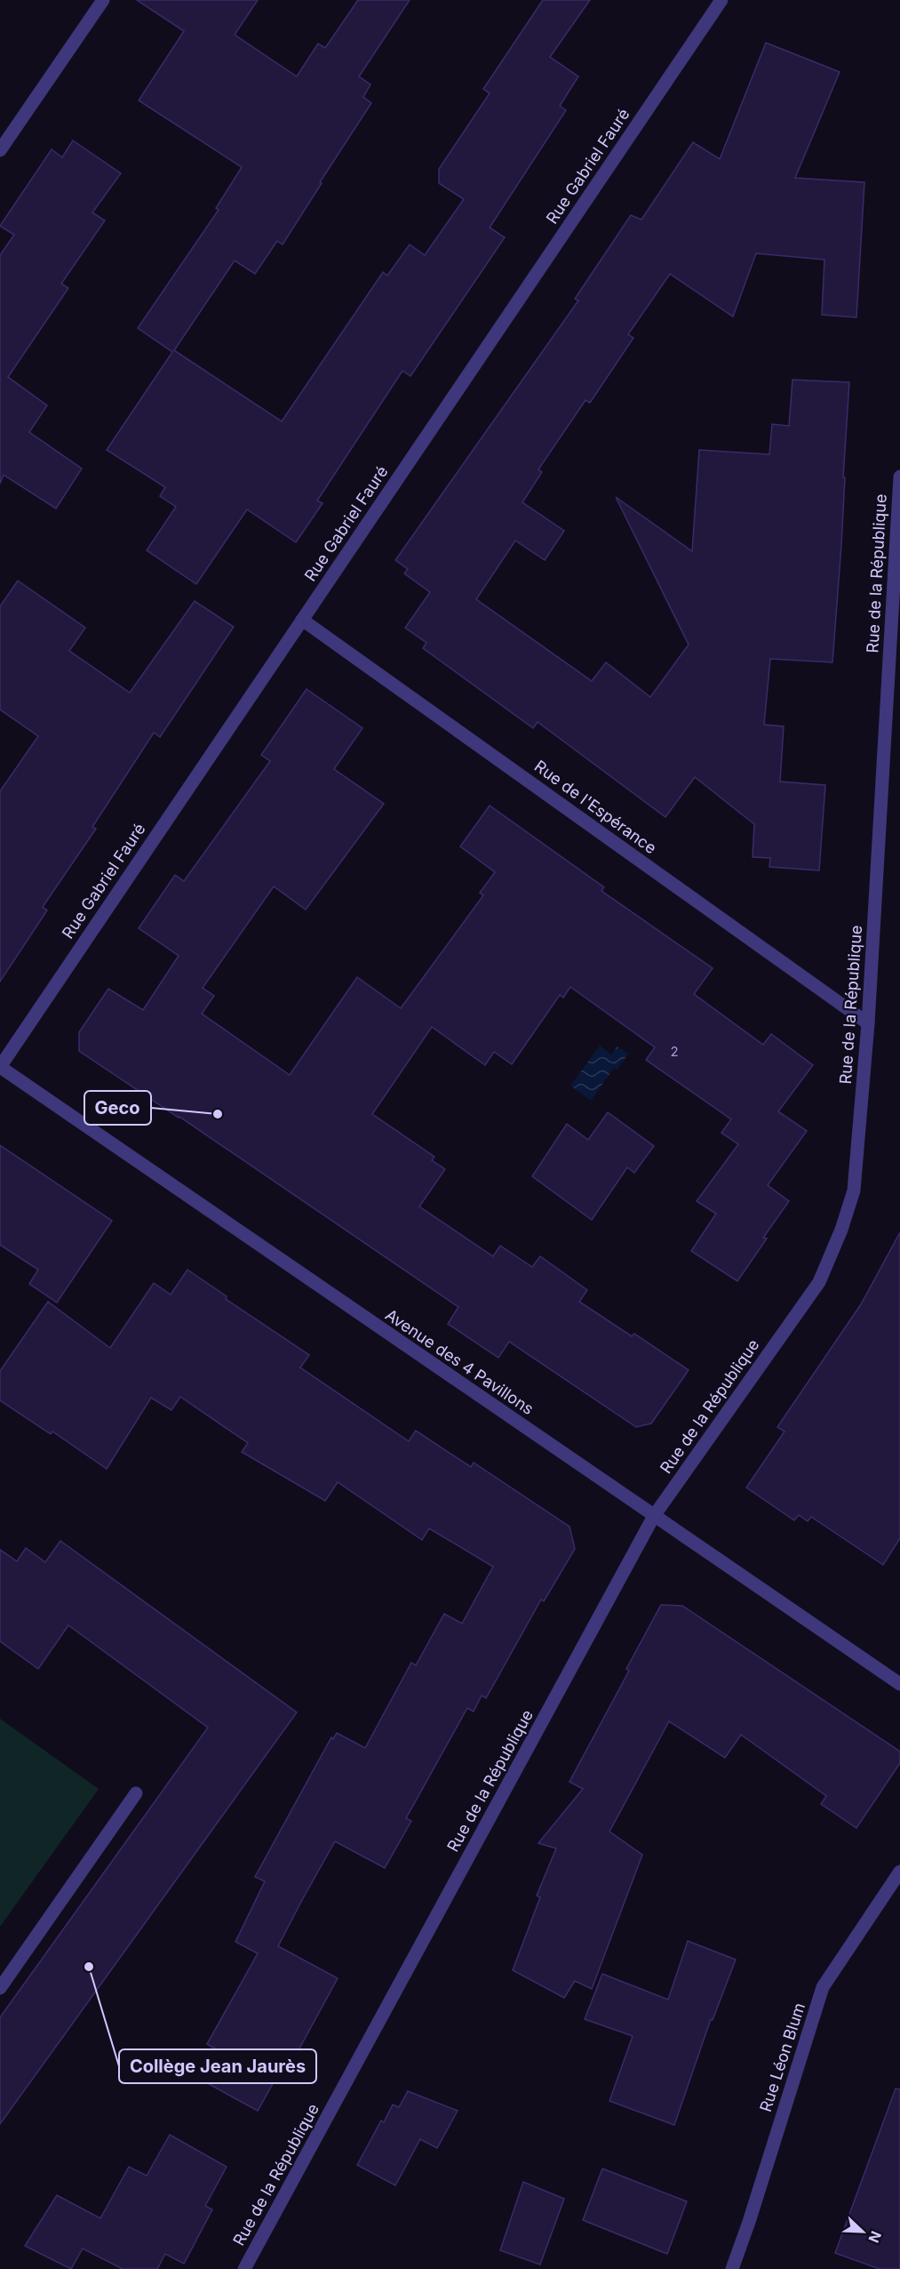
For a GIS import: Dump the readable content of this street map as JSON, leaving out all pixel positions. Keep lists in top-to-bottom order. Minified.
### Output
{"streets":{"street":["Rue Gabriel Fauré","Rue de la République","Rue de l'Espérance","Avenue des 4 Pavillons","Rue Léon Blum"]},"crossings":[["Rue Gabriel Fauré","Rue de l'Espérance"],["Rue Gabriel Fauré","Avenue des 4 Pavillons"],["Rue de la République","Rue de l'Espérance"],["Rue de la République","Avenue des 4 Pavillons"]],"places":["Geco","Collège Jean Jaurès"],"house_numbers":["2"],"north":"bottom right"}
